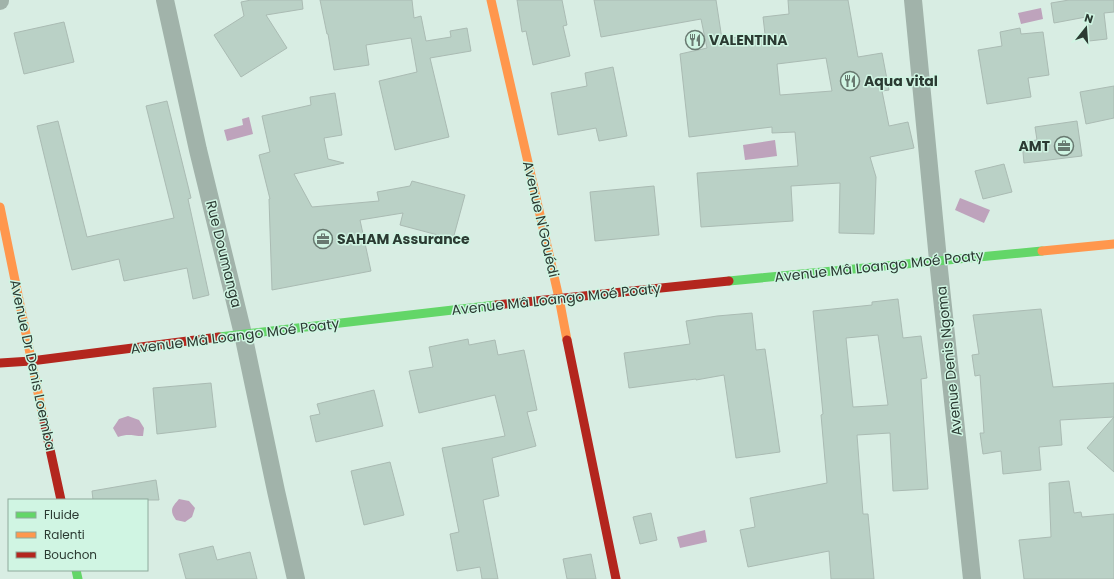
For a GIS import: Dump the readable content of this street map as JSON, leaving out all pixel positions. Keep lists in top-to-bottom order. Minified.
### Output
{"streets":{"street":["Avenue N'Gouédi","Rue Doumanga","Avenue Mâ Loango Moé Poaty","Avenue Denis Ngoma","Avenue Dr Denis Loemba"]},"crossings":[["Avenue N'Gouédi","Avenue Mâ Loango Moé Poaty"],["Rue Doumanga","Avenue Mâ Loango Moé Poaty"],["Avenue Mâ Loango Moé Poaty","Avenue Denis Ngoma"],["Avenue Mâ Loango Moé Poaty","Avenue Dr Denis Loemba"]],"places":{"restaurant":["VALENTINA","Aqua vital"],"office":["AMT","SAHAM Assurance"]},"legend":["Fluide","Ralenti","Bouchon"],"north":"top"}
